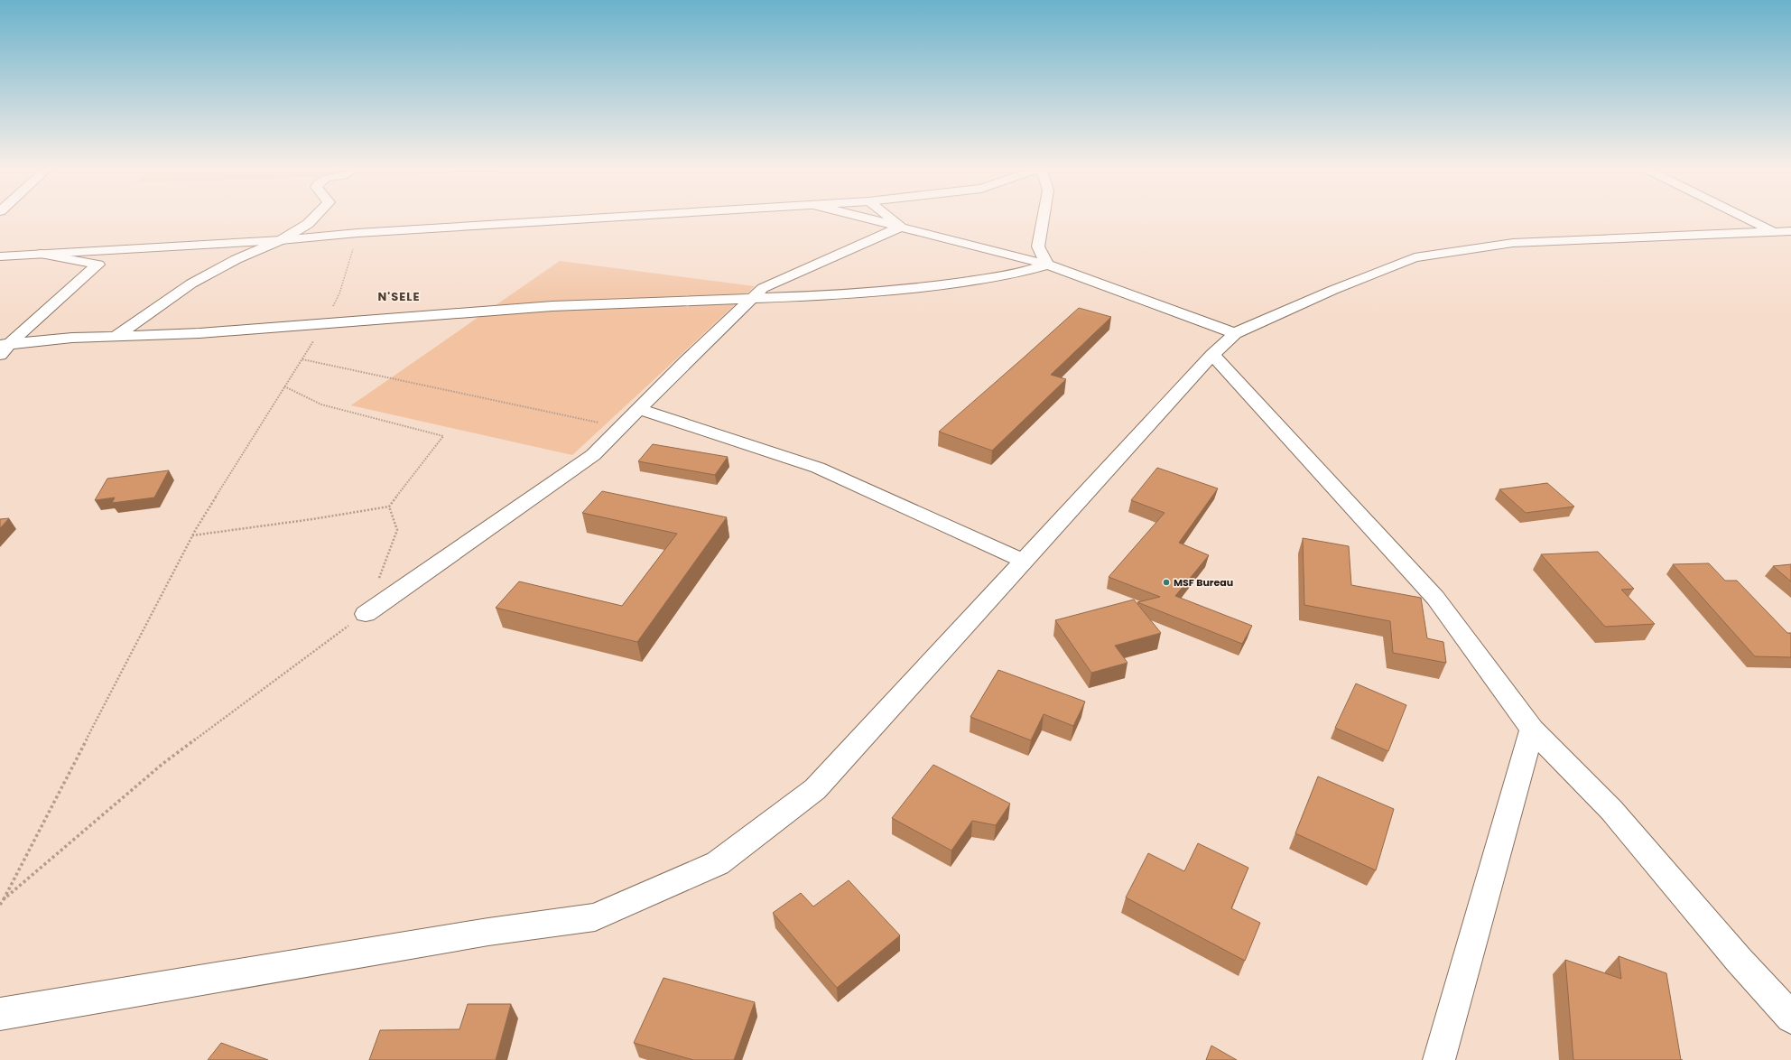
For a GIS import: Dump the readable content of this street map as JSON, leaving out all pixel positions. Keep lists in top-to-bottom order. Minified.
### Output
{"districts":["N'SELE"],"places":["MSF Bureau"]}
